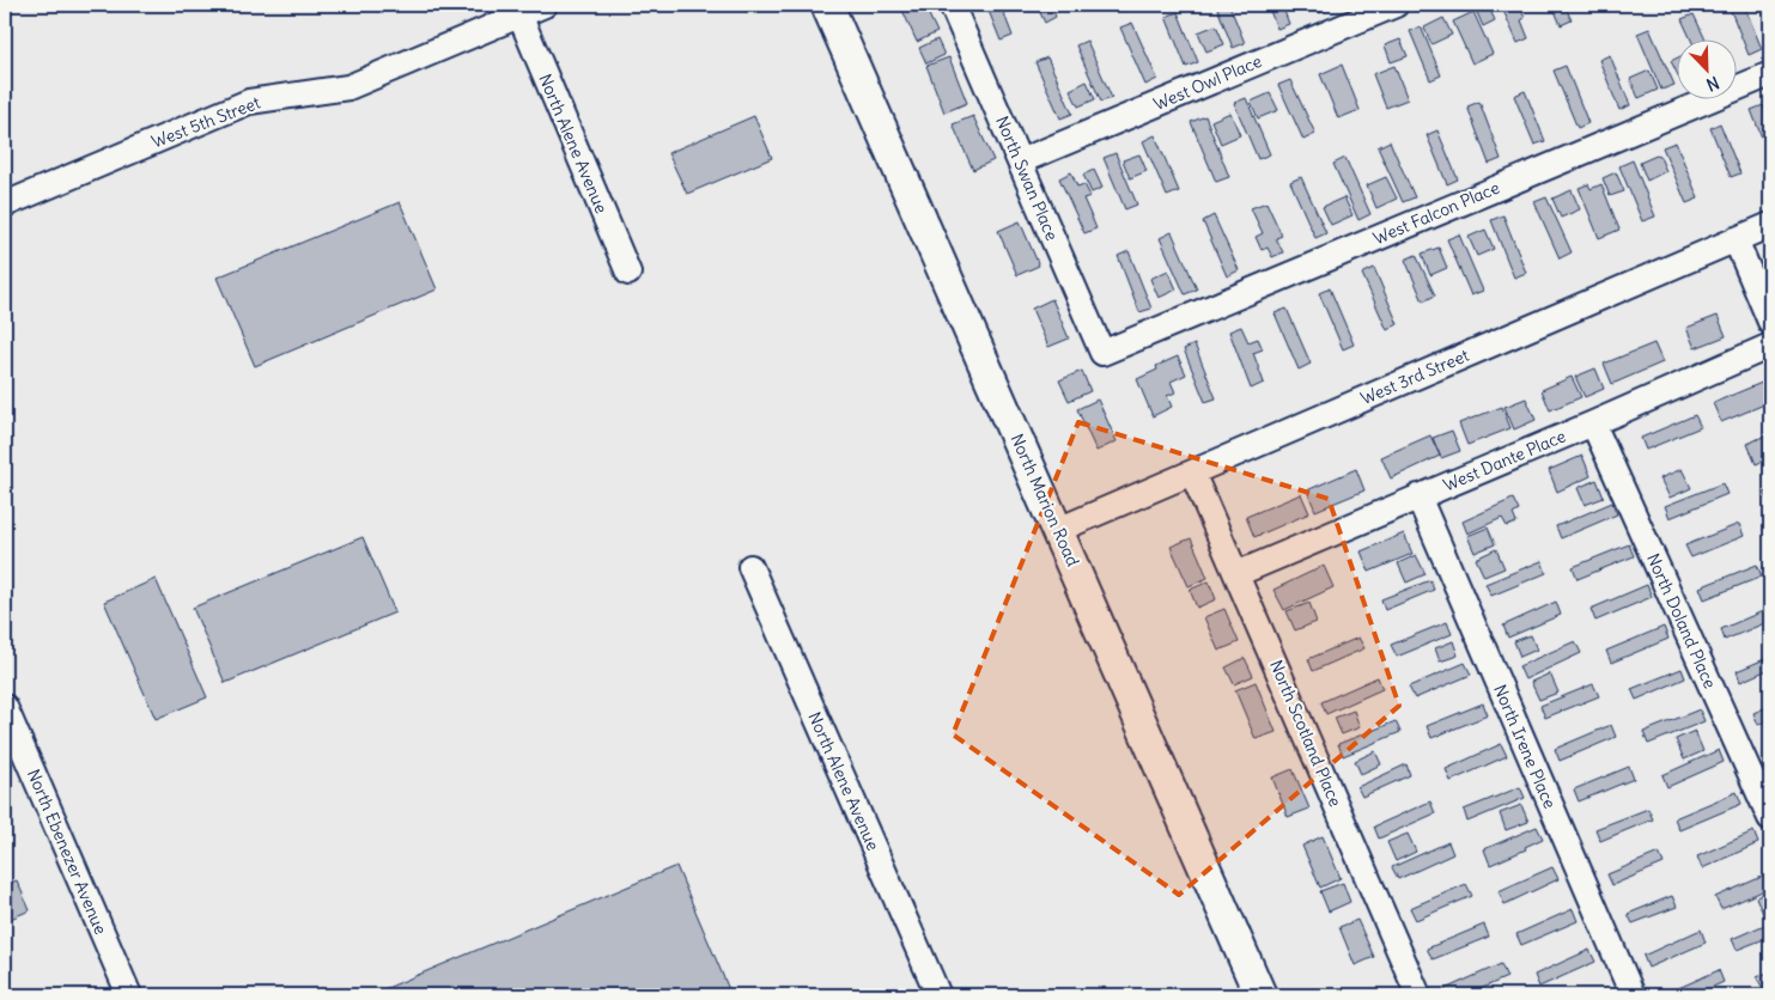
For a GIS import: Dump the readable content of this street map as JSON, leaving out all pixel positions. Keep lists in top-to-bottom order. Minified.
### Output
{"streets":{"main road":["North Marion Road"],"street":["West Owl Place","West 5th Street","North Alene Avenue","North Swan Place","West Falcon Place","West 3rd Street","West Dante Place","North Doland Place","North Scotland Place","North Irene Place","North Ebenezer Avenue"]},"crossings":[["West Owl Place","North Swan Place"],["West 5th Street","North Alene Avenue"],["North Swan Place","West Falcon Place"],["West 3rd Street","North Marion Road"],["West 3rd Street","North Scotland Place"],["West Dante Place","North Doland Place"],["West Dante Place","North Scotland Place"],["West Dante Place","North Irene Place"]],"north":"bottom right"}
